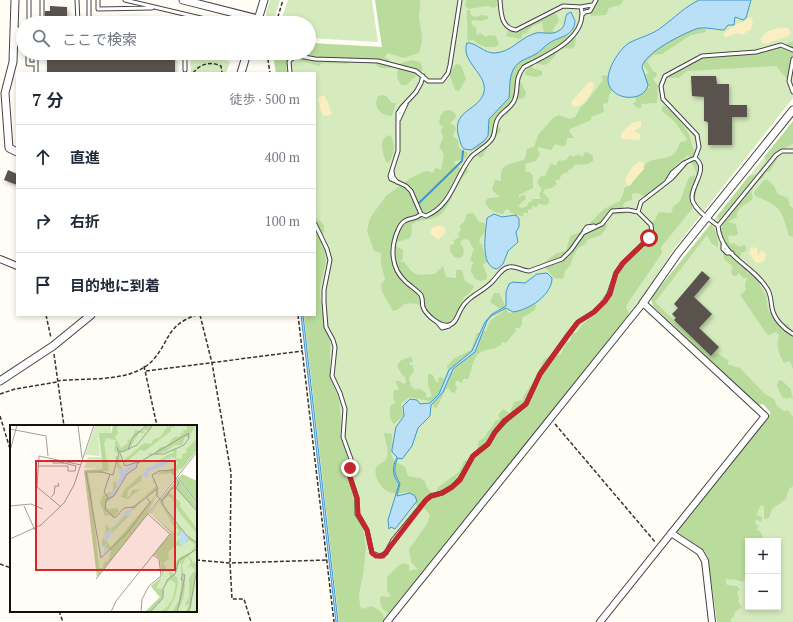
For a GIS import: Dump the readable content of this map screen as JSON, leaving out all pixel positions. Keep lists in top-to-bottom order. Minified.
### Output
{"page":{"search":"ここで検索","heading":["7 分","徒歩 · 500 m"],"list":[["直進","400 m"],["右折","100 m"],"目的地に到着"],"map_buttons":["+","−"]}}
